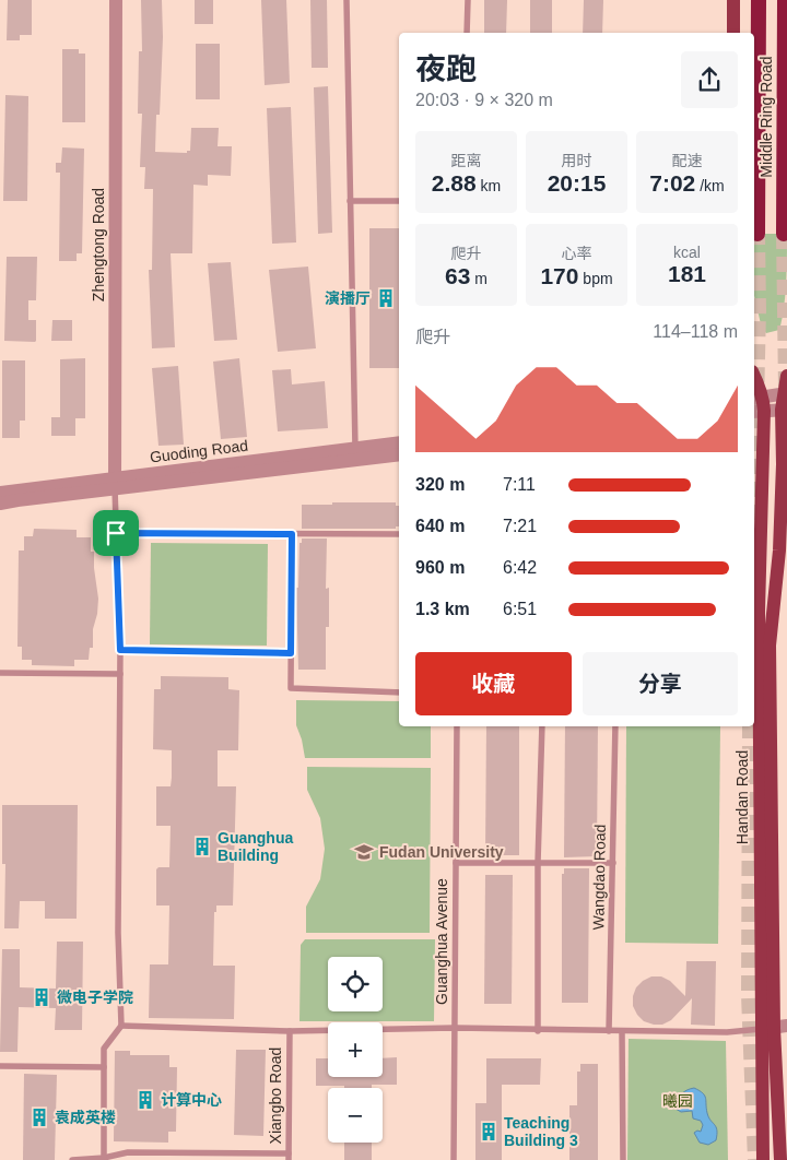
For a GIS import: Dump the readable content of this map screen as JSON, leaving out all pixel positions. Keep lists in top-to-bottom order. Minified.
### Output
{"streets":{"highway":["Middle Ring Road"],"main road":["Handan Road"],"street":["Zhengtong Road","Guoding Road"],"lane":["Wangdao Road","Guanghua Avenue","Xiangbo Road"]},"crossings":[["Zhengtong Road","Guoding Road"]],"parks":["曦园"],"places":{"building":["演播厅","Guanghua Building","微电子学院","计算中心","袁成英楼","Teaching Building 3"],"school or university":["Fudan University"]},"page":{"heading":["夜跑","20:03 · 9 × 320 m"],"stats":[["距离","2.88 km"],["用时","20:15"],["配速","7:02 /km"],["爬升","63 m"],["心率","170 bpm"],["kcal","181"]],"chart":["爬升","114–118 m"],"list":[{"name":"320 m","note":"7:11"},{"name":"640 m","note":"7:21"},{"name":"960 m","note":"6:42"},{"name":"1.3 km","note":"6:51"}],"buttons":["收藏","分享"],"map_buttons":["+","−"]}}
